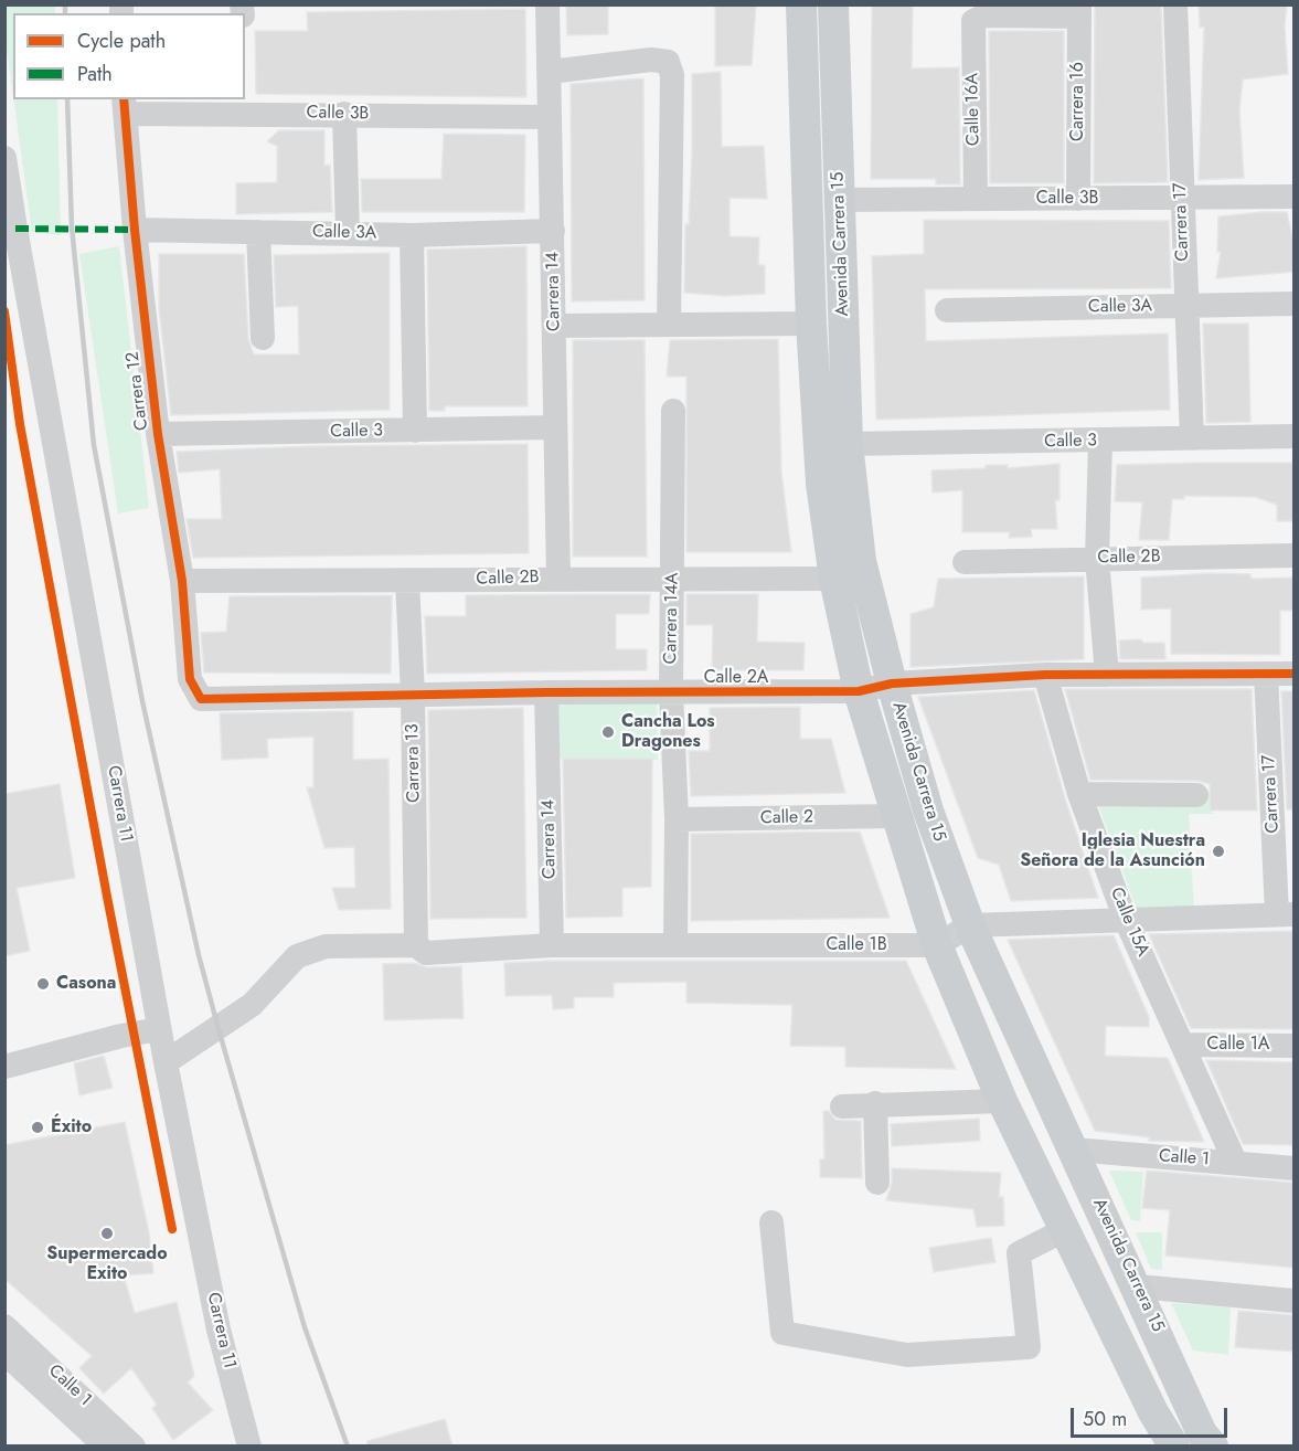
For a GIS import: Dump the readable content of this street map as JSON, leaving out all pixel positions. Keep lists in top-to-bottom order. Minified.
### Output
{"streets":{"main road":["Avenida Carrera 15"],"street":["Carrera 16","Calle 16A","Calle 3B","Carrera 17","Calle 3A","Carrera 14","Carrera 12","Calle 3","Calle 2B","Carrera 14A","Calle 2A","Carrera 13","Carrera 11","Calle 2","Calle 15A","Calle 1B","Calle 1A","Calle 1"]},"crossings":[["Carrera 16","Calle 16A"],["Carrera 16","Calle 3B"],["Calle 16A","Calle 3B"],["Calle 3B","Carrera 17"],["Calle 3B","Avenida Carrera 15"],["Calle 3B","Carrera 14"],["Calle 3B","Carrera 12"],["Carrera 17","Calle 3A"],["Carrera 17","Calle 3"],["Carrera 17","Calle 2A"],["Calle 3A","Carrera 14"],["Calle 3A","Carrera 12"],["Avenida Carrera 15","Calle 3"],["Avenida Carrera 15","Calle 2B"],["Avenida Carrera 15","Calle 2A"],["Avenida Carrera 15","Calle 2"],["Avenida Carrera 15","Calle 1B"],["Avenida Carrera 15","Calle 1"],["Carrera 14","Calle 3"],["Carrera 14","Calle 2B"],["Carrera 14","Calle 2A"],["Carrera 14","Calle 1B"],["Carrera 12","Calle 3"],["Carrera 12","Calle 2B"],["Carrera 12","Calle 2A"],["Calle 2B","Carrera 14A"],["Calle 2B","Carrera 13"],["Carrera 14A","Calle 2A"],["Carrera 14A","Calle 2"],["Carrera 14A","Calle 1B"],["Calle 2A","Carrera 13"],["Calle 2A","Calle 15A"],["Carrera 13","Calle 1B"],["Carrera 11","Calle 1B"],["Calle 15A","Calle 1A"],["Calle 15A","Calle 1"]],"places":["Cancha Los Dragones","Iglesia Nuestra Señora de la Asunción","Casona","Éxito","Supermercado Exito"],"legend":["Cycle path","Path"],"scale_bar":"50 m"}
